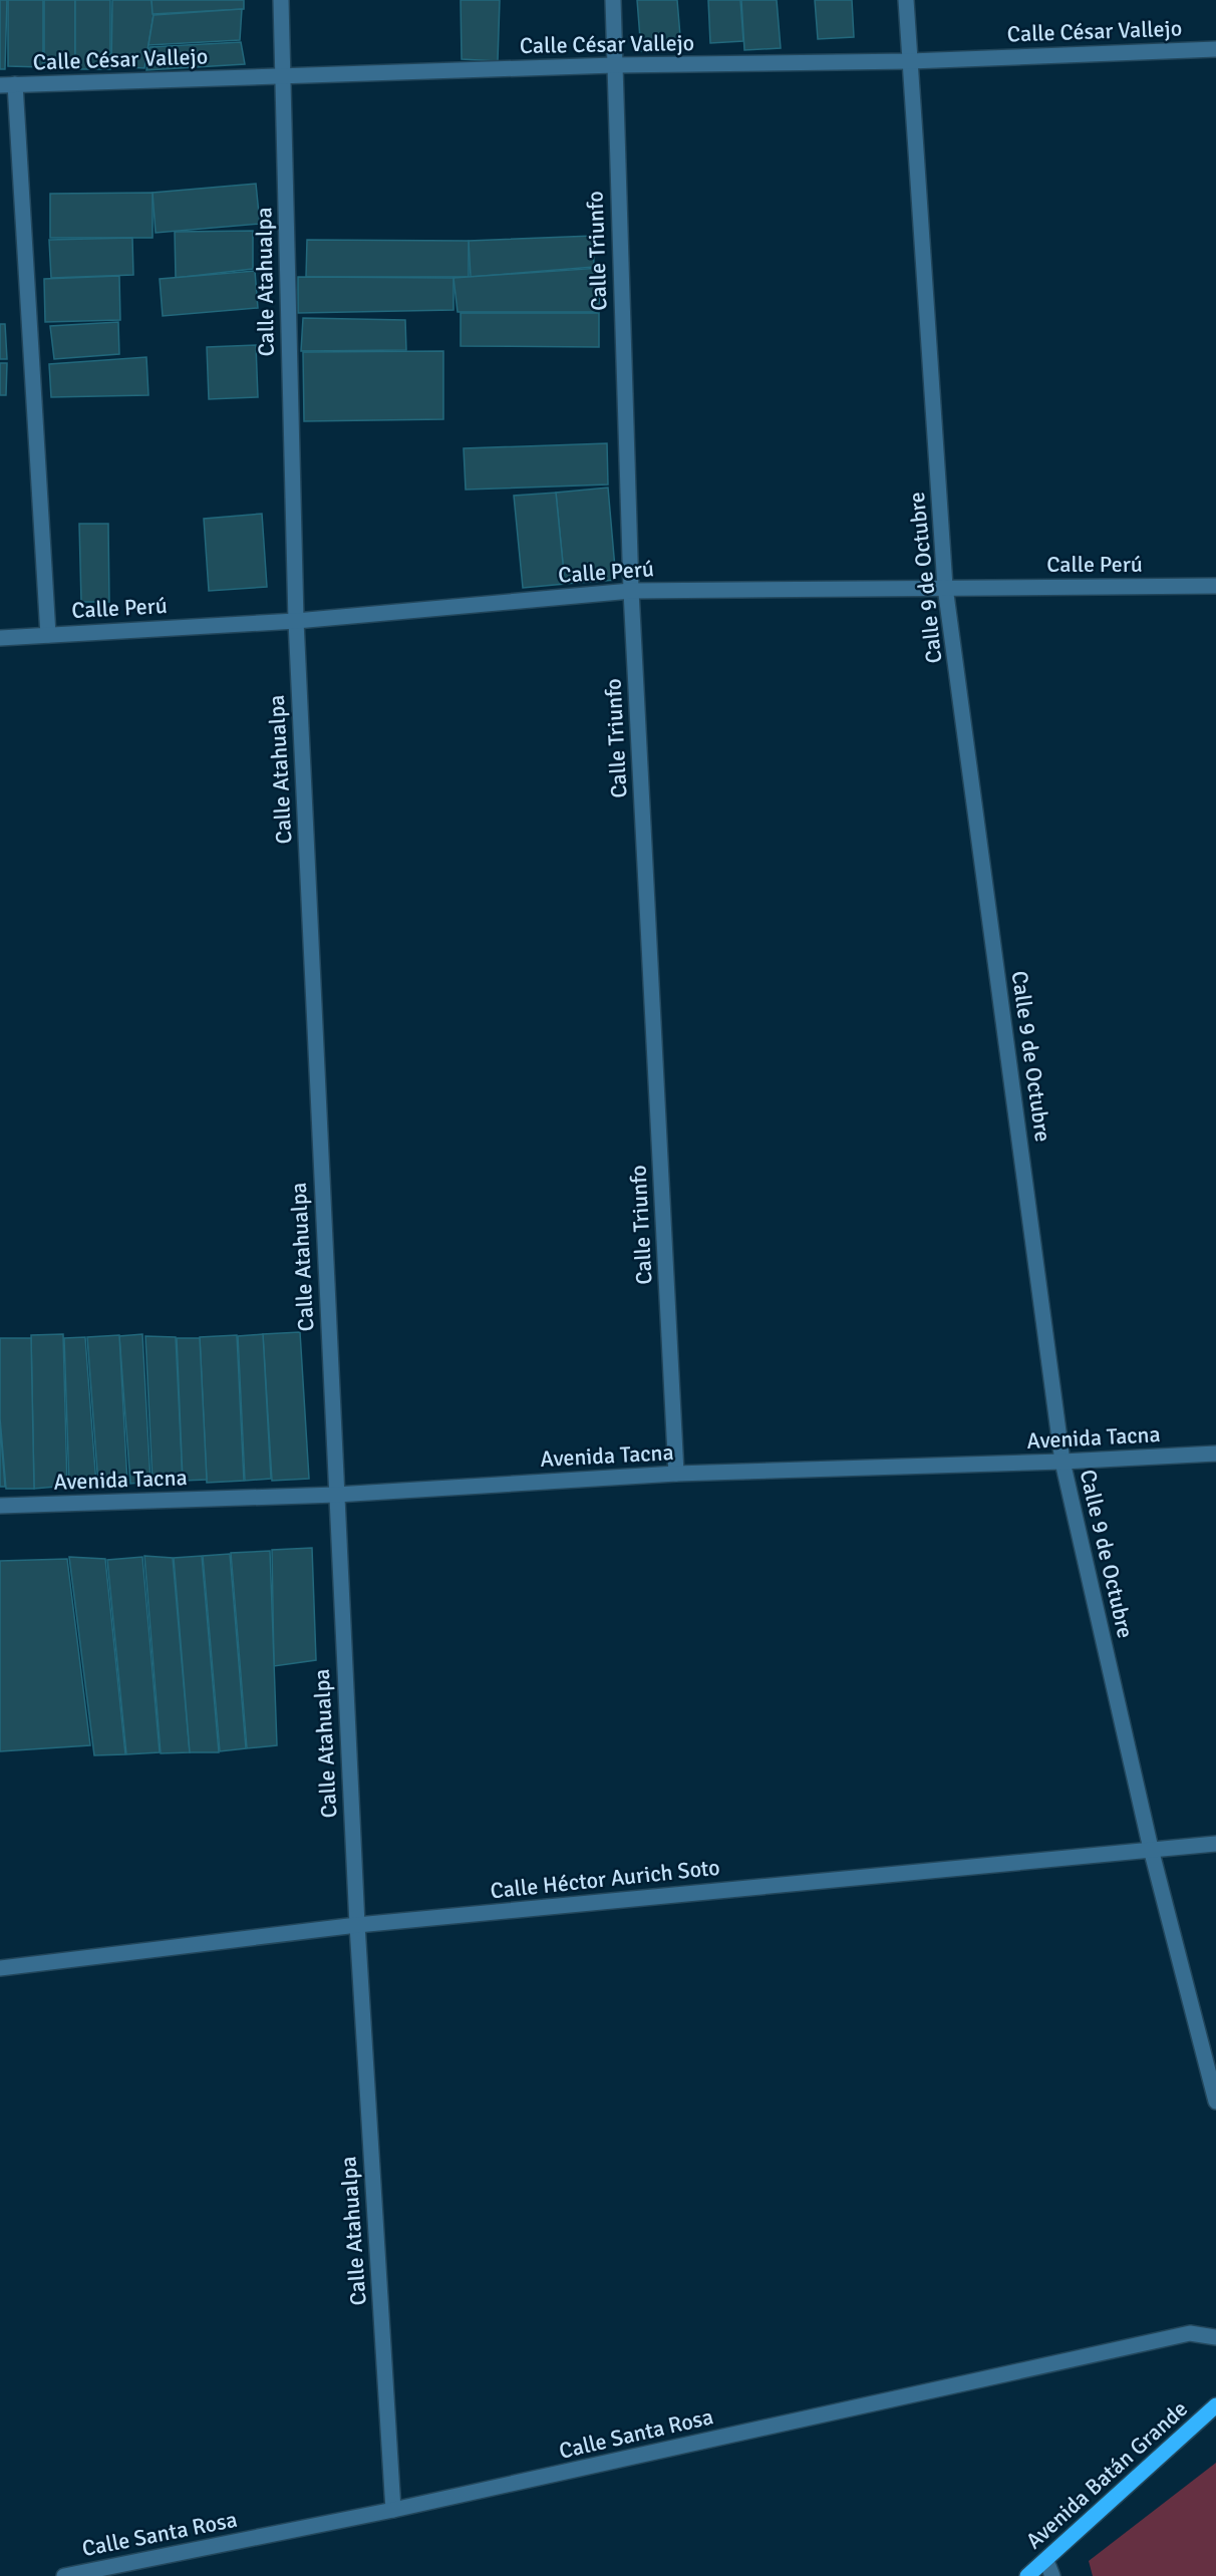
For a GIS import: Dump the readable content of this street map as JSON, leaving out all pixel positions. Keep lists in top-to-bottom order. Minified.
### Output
{"streets":{"main road":["Avenida Batán Grande"],"street":["Calle César Vallejo","Calle Triunfo","Calle Atahualpa","Calle Perú","Calle 9 de Octubre","Avenida Tacna","Calle Héctor Aurich Soto","Calle Santa Rosa"]},"crossings":[["Calle César Vallejo","Calle Triunfo"],["Calle César Vallejo","Calle Atahualpa"],["Calle César Vallejo","Calle 9 de Octubre"],["Calle Triunfo","Calle Perú"],["Calle Triunfo","Avenida Tacna"],["Calle Atahualpa","Calle Perú"],["Calle Atahualpa","Avenida Tacna"],["Calle Atahualpa","Calle Héctor Aurich Soto"],["Calle Atahualpa","Calle Santa Rosa"],["Calle Perú","Calle 9 de Octubre"],["Calle 9 de Octubre","Avenida Tacna"],["Calle 9 de Octubre","Calle Héctor Aurich Soto"]]}
